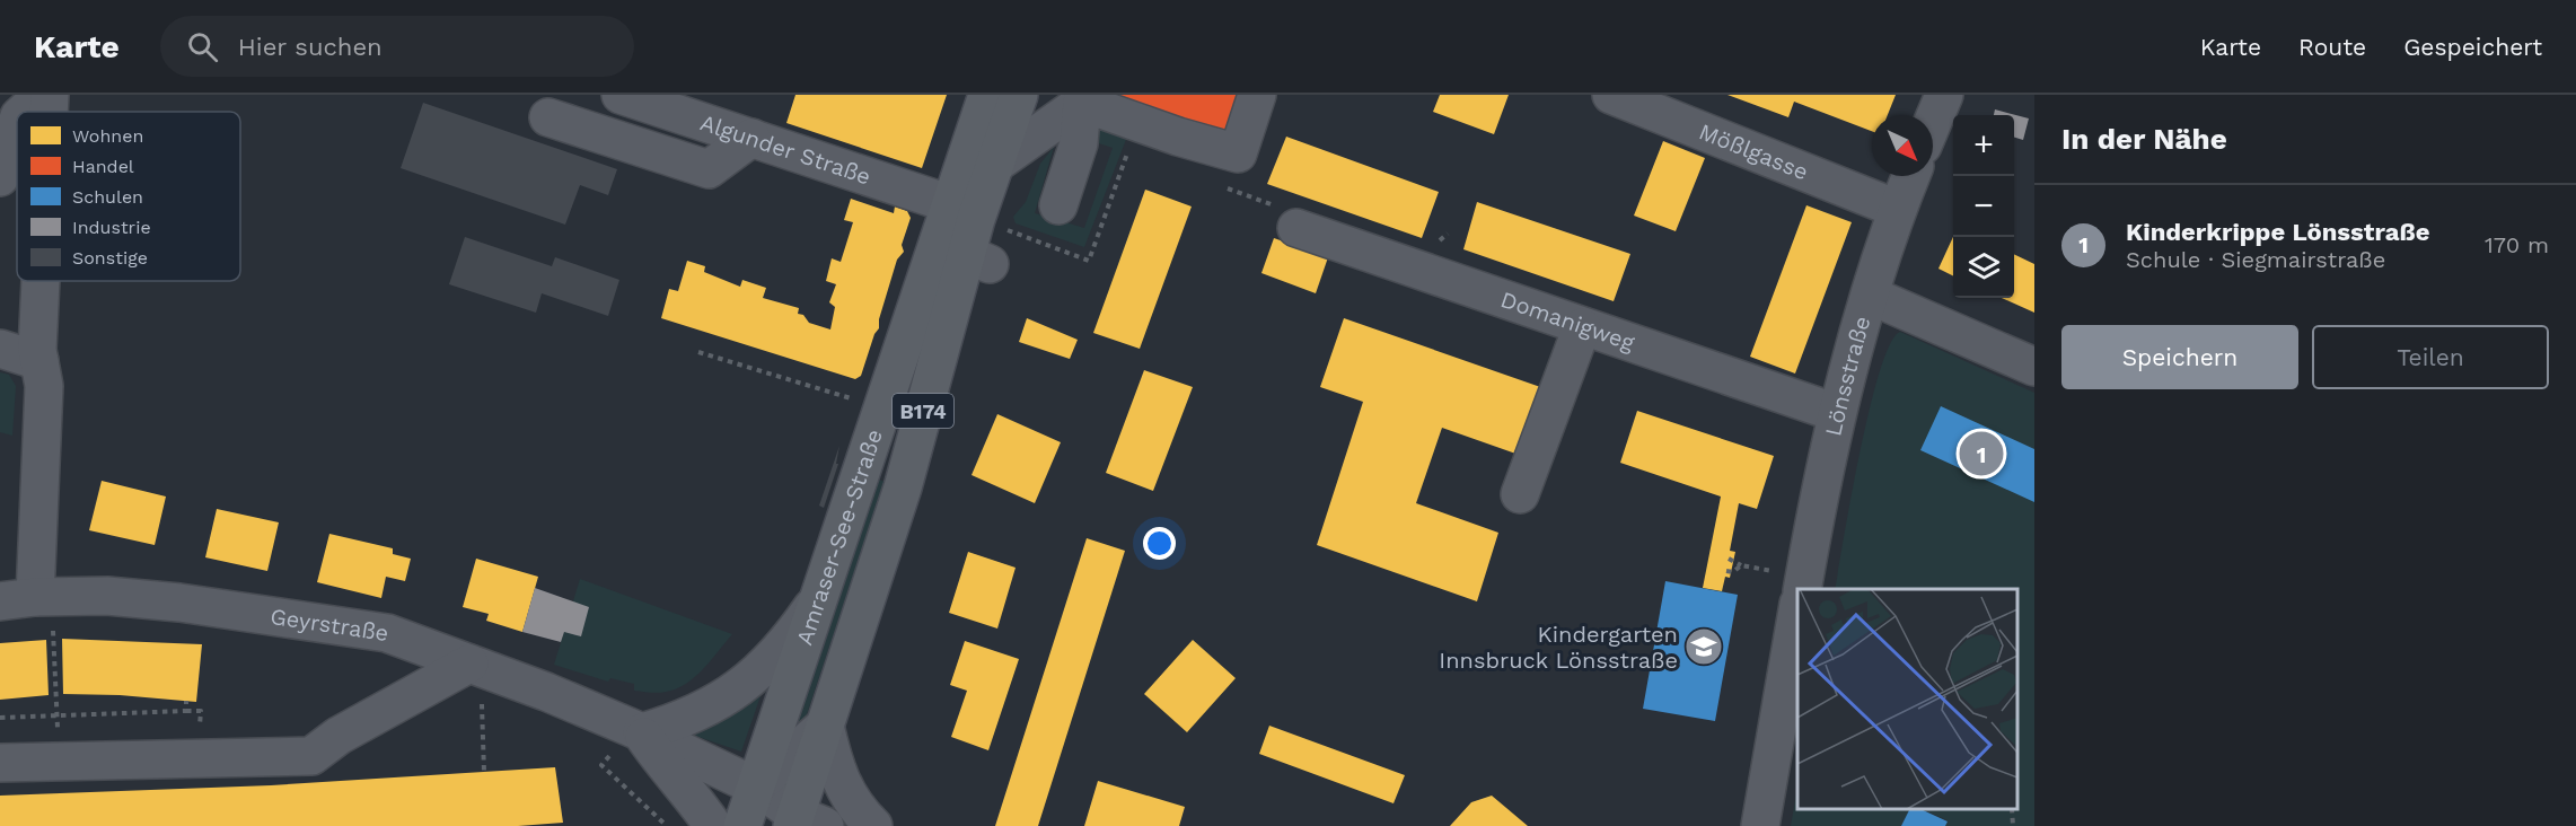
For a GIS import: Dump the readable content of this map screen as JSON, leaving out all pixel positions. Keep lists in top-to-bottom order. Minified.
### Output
{"streets":{"main road":["B174","Amraser-See-Straße"],"street":["Algunder Straße","Mößlgasse","Domanigweg","Lönsstraße","Geyrstraße"]},"crossings":[["Algunder Straße","Amraser-See-Straße"],["Mößlgasse","Lönsstraße"],["Domanigweg","Lönsstraße"],["Amraser-See-Straße","Geyrstraße"]],"places":{"school or university":["Kindergarten Innsbruck Lönsstraße"]},"legend":["Wohnen","Handel","Schulen","Industrie","Sonstige"],"north":"bottom right","page":{"header":"Karte","search":"Hier suchen","nav":["Karte","Route","Gespeichert"],"heading":"In der Nähe","map_buttons":["+","−"],"list":[{"mark":"1","name":"Kinderkrippe Lönsstraße","note":"Schule · Siegmairstraße","value":"170 m"}],"buttons":["Speichern","Teilen"],"pins":"1"}}
